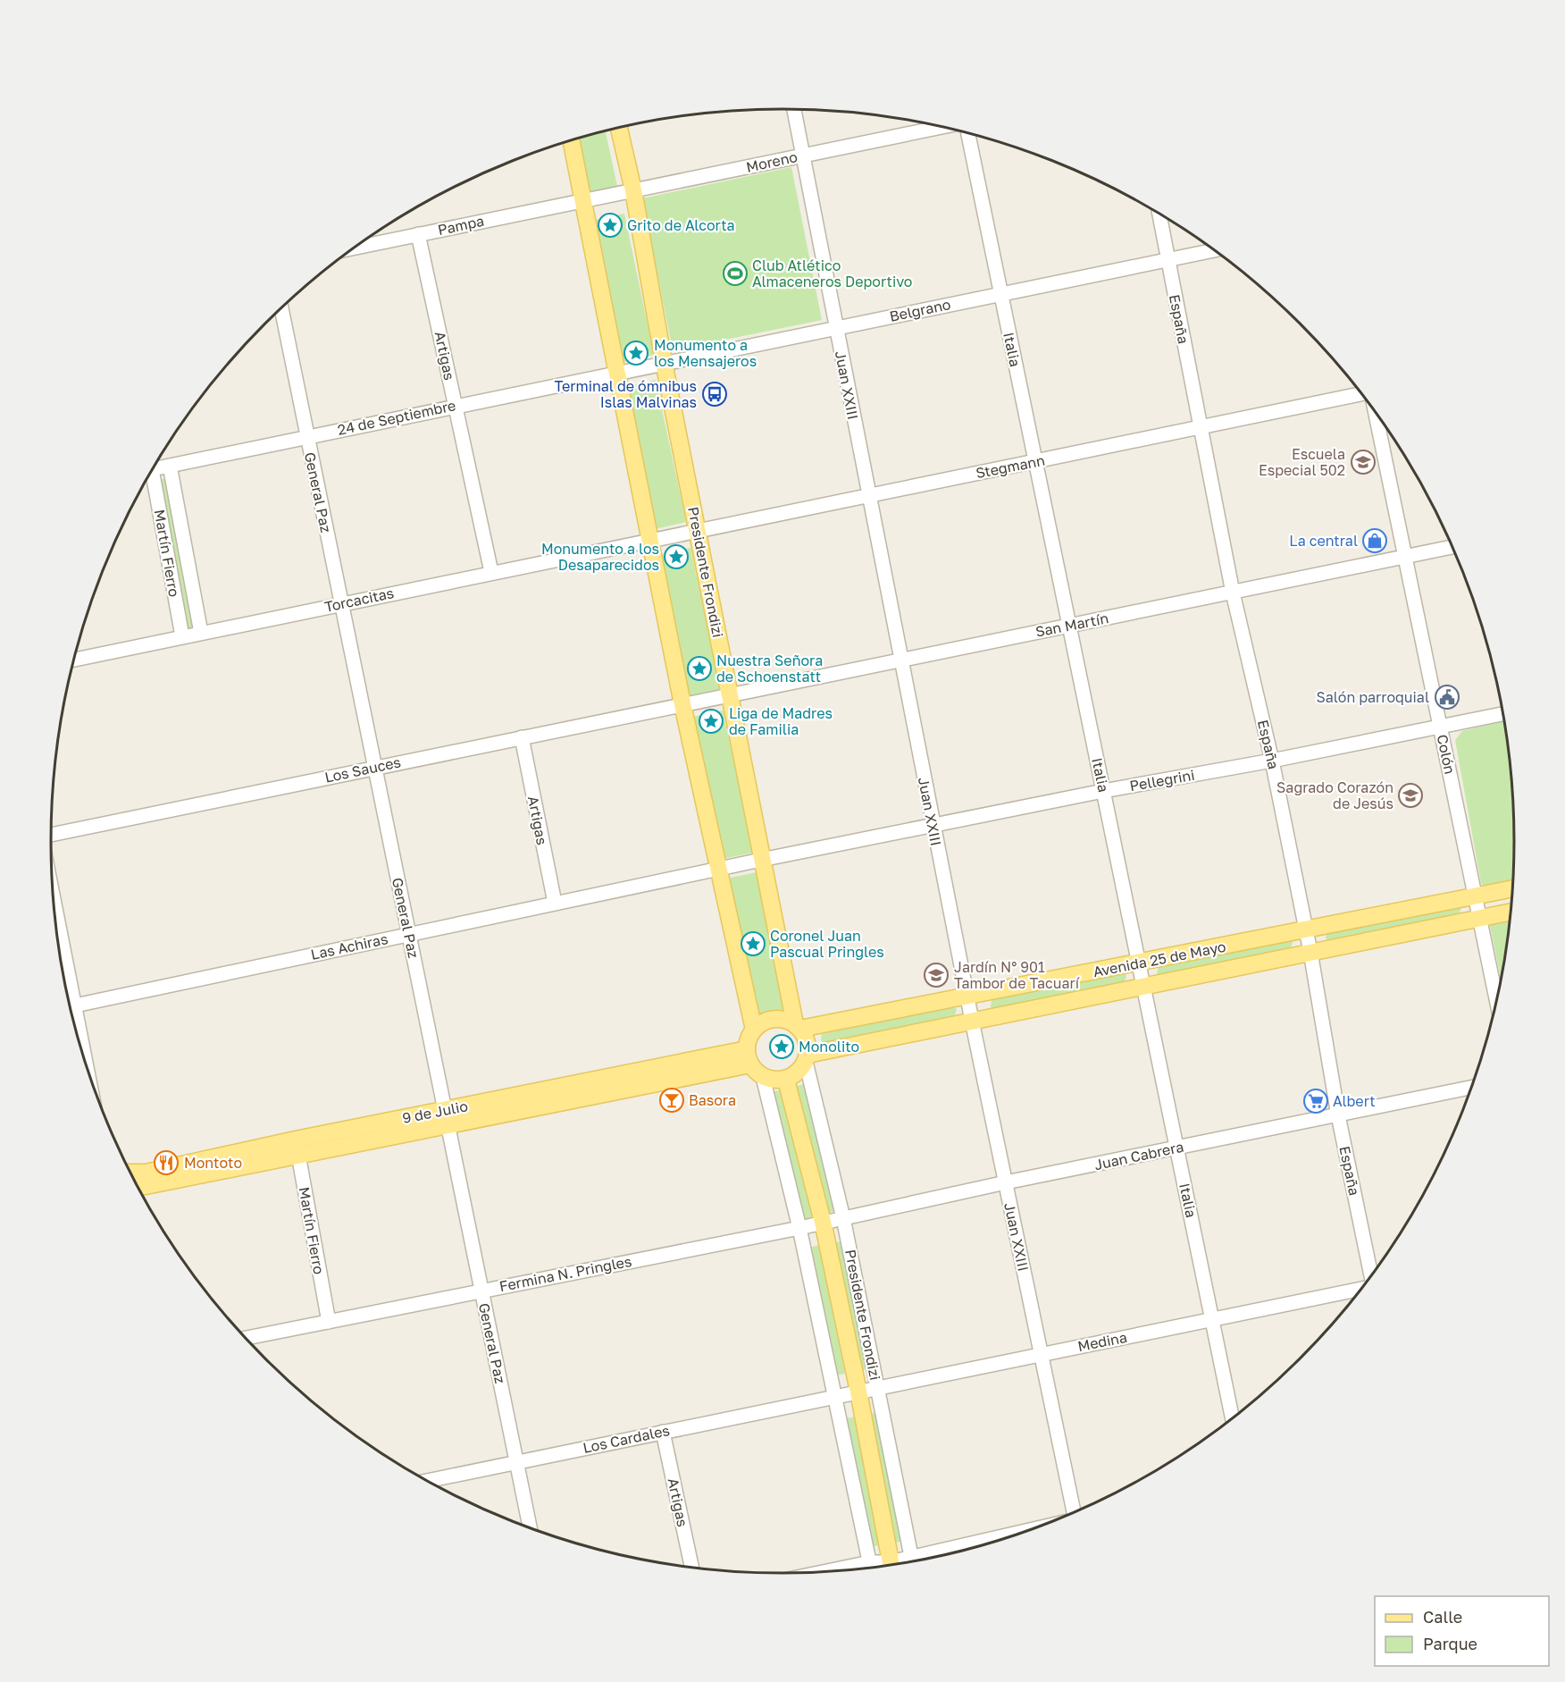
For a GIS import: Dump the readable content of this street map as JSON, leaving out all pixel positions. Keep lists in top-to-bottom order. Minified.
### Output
{"streets":{"main road":["Presidente Frondizi","Avenida 25 de Mayo","9 de Julio"],"street":["Moreno","Pampa","Belgrano","España","Italia","Artigas","Juan XXIII","24 de Septiembre","Stegmann","General Paz","Martín Fierro","Torcacitas","San Martín","Colón","Los Sauces","Pellegrini","Las Achiras","Juan Cabrera","Fermina N. Pringles","Medina","Los Cardales"]},"crossings":[["Moreno","Pampa"],["Moreno","Juan XXIII"],["Moreno","Presidente Frondizi"],["Pampa","Artigas"],["Belgrano","España"],["Belgrano","Italia"],["Belgrano","Juan XXIII"],["Belgrano","24 de Septiembre"],["Belgrano","Presidente Frondizi"],["España","Stegmann"],["España","San Martín"],["España","Pellegrini"],["España","Avenida 25 de Mayo"],["España","Juan Cabrera"],["Italia","Stegmann"],["Italia","San Martín"],["Italia","Pellegrini"],["Italia","Avenida 25 de Mayo"],["Italia","Juan Cabrera"],["Italia","Medina"],["Artigas","24 de Septiembre"],["Artigas","Torcacitas"],["Artigas","Los Sauces"],["Artigas","Las Achiras"],["Artigas","Los Cardales"],["Juan XXIII","Stegmann"],["Juan XXIII","San Martín"],["Juan XXIII","Pellegrini"],["Juan XXIII","Avenida 25 de Mayo"],["Juan XXIII","Juan Cabrera"],["Juan XXIII","Medina"],["24 de Septiembre","General Paz"],["24 de Septiembre","Martín Fierro"],["Stegmann","Presidente Frondizi"],["Stegmann","Torcacitas"],["General Paz","Torcacitas"],["General Paz","Los Sauces"],["General Paz","Las Achiras"],["General Paz","9 de Julio"],["General Paz","Fermina N. Pringles"],["General Paz","Los Cardales"],["Martín Fierro","Torcacitas"],["Martín Fierro","9 de Julio"],["Martín Fierro","Fermina N. Pringles"],["Presidente Frondizi","San Martín"],["Presidente Frondizi","Pellegrini"],["Presidente Frondizi","Avenida 25 de Mayo"],["Presidente Frondizi","9 de Julio"],["Presidente Frondizi","Juan Cabrera"],["Presidente Frondizi","Medina"],["San Martín","Colón"],["San Martín","Los Sauces"],["Colón","Pellegrini"],["Colón","Avenida 25 de Mayo"],["Pellegrini","Las Achiras"],["Avenida 25 de Mayo","9 de Julio"],["Juan Cabrera","Fermina N. Pringles"],["Medina","Los Cardales"]],"places":{"place":["Grito de Alcorta","Monumento a los Mensajeros","Monumento a los Desaparecidos","Nuestra Señora de Schoenstatt","Liga de Madres de Familia","Coronel Juan Pascual Pringles","Monolito"],"sports":["Club Atlético Almaceneros Deportivo"],"bus stop":["Terminal de ómnibus Islas Malvinas"],"school or university":["Escuela Especial 502","Sagrado Corazón de Jesús","Jardín N° 901 Tambor de Tacuarí"],"shop":["La central"],"public building":["Salón parroquial"],"bar":["Basora"],"supermarket":["Albert"],"restaurant":["Montoto"]},"legend":["Calle","Parque"]}
